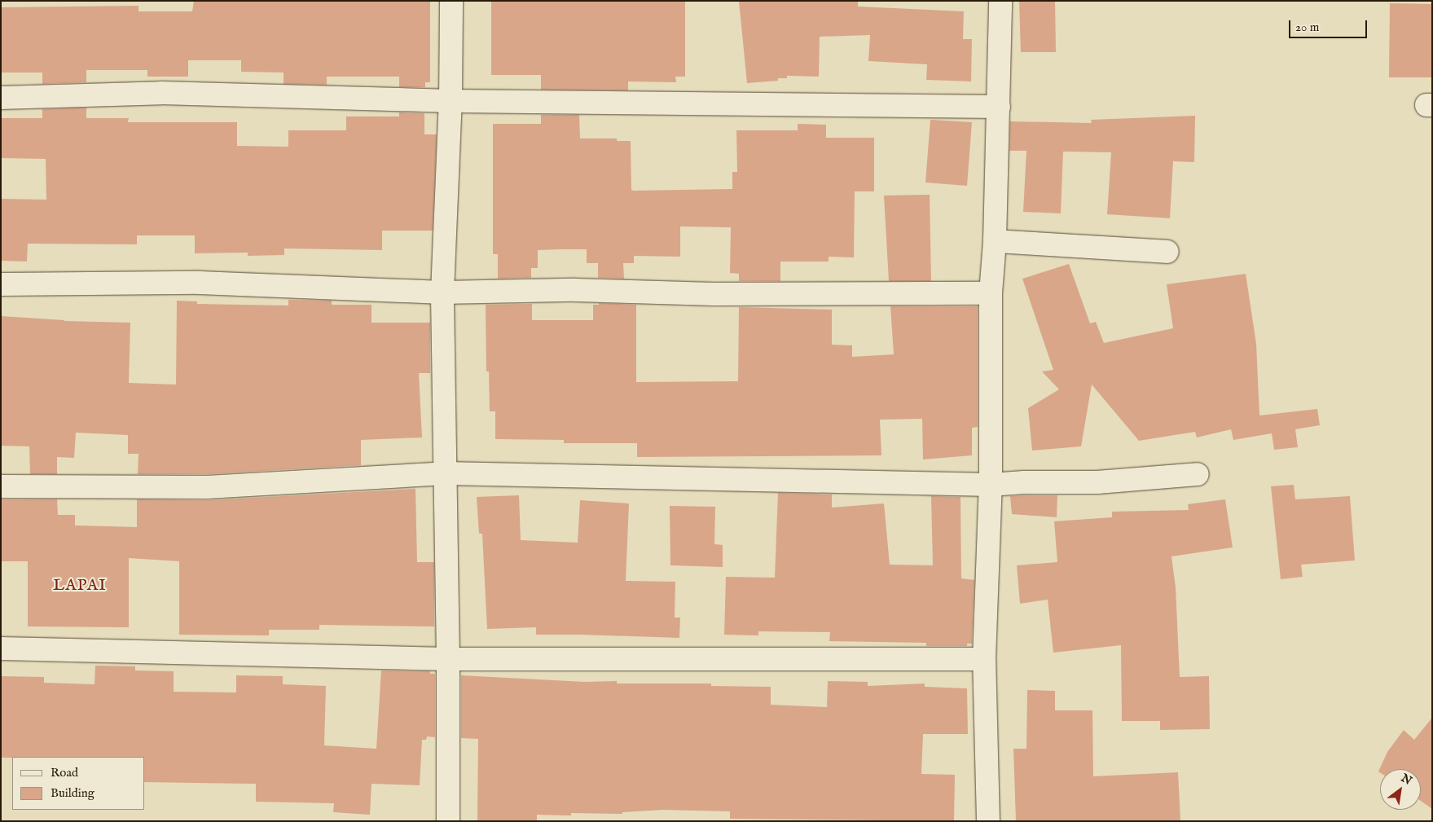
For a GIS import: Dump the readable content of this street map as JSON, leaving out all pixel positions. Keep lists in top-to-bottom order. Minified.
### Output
{"districts":["LAPAI"],"legend":["Road","Building"],"scale_bar":"20 m","north":"top right"}
